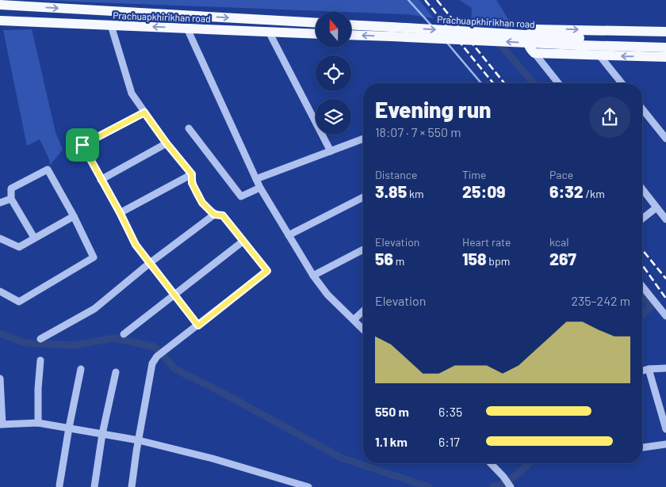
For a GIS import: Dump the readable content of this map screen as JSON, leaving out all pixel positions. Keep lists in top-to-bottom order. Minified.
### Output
{"streets":{"main road":["Prachuapkhirikhan road"]},"north":"top","page":{"heading":["Evening run","18:07 · 7 × 550 m"],"stats":[["Distance","3.85 km"],["Time","25:09"],["Pace","6:32 /km"],["Elevation","56 m"],["Heart rate","158 bpm"],["kcal","267"]],"chart":["Elevation","235–242 m"],"list":[{"name":"550 m","note":"6:35"},{"name":"1.1 km","note":"6:17"}]}}
